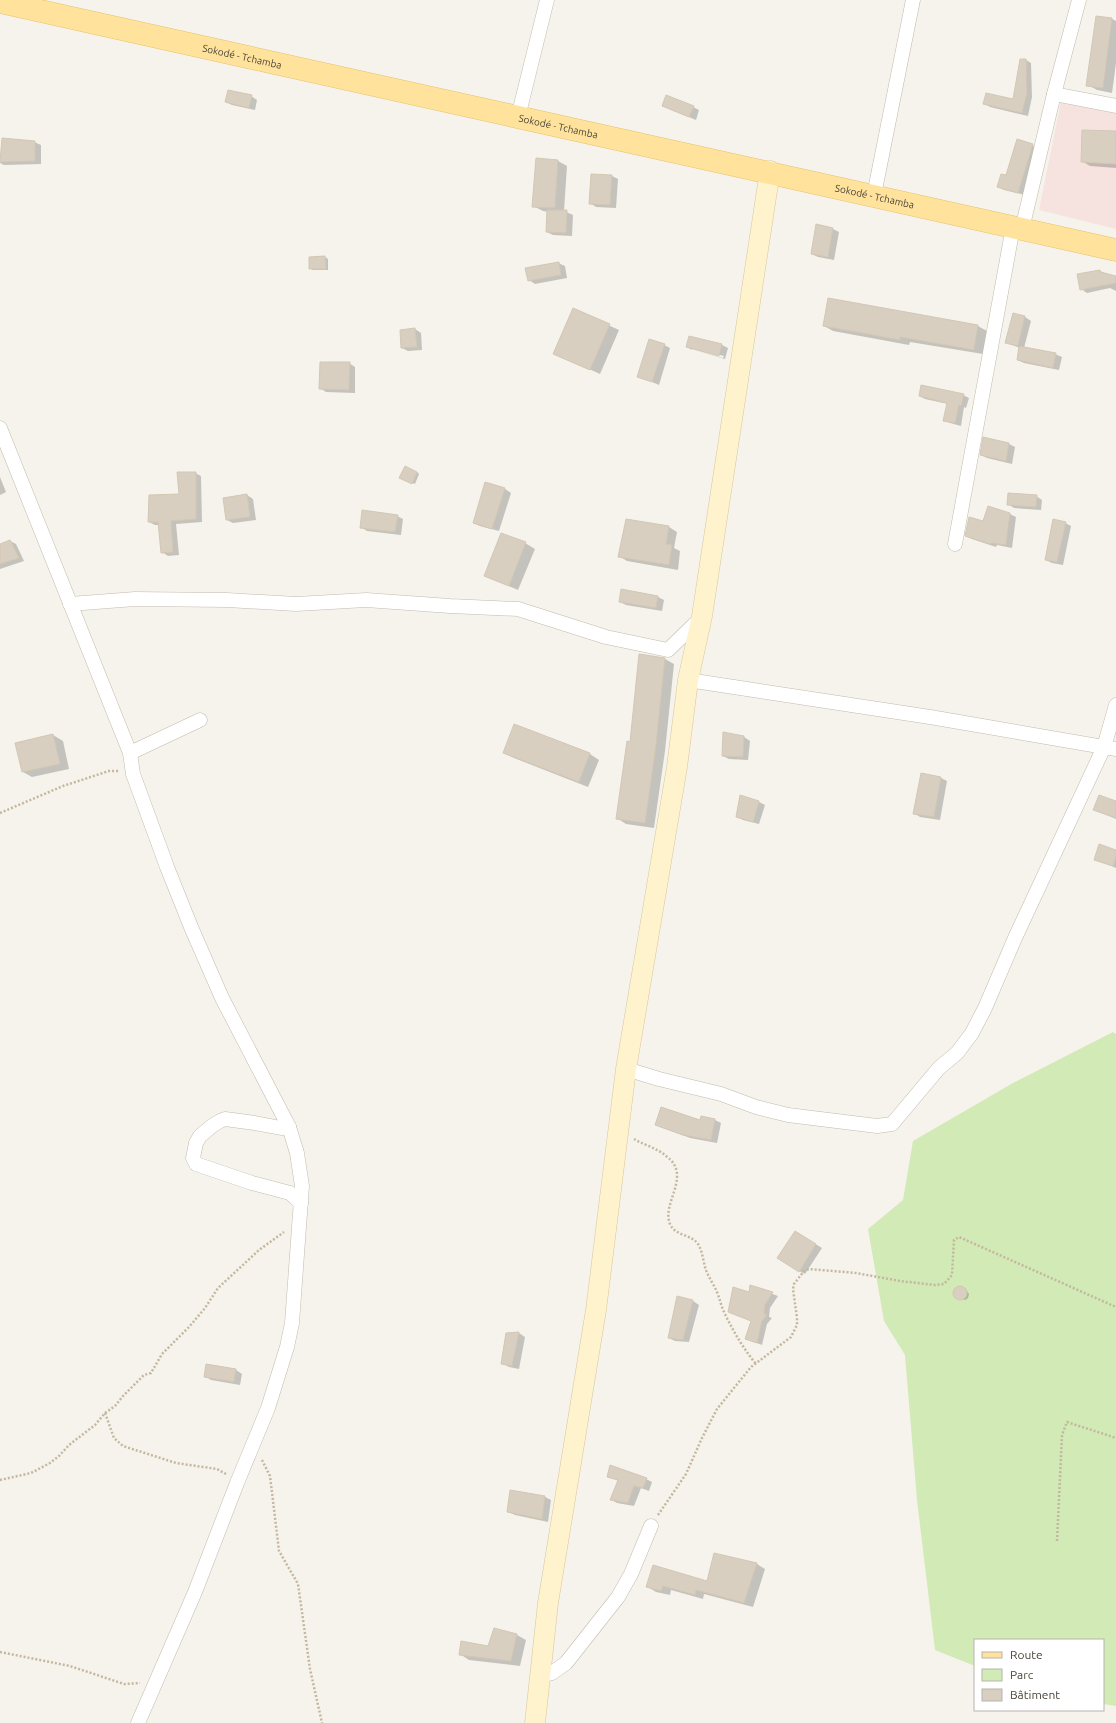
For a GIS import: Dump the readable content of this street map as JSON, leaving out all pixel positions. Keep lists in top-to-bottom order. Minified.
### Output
{"streets":{"main road":["Sokodé - Tchamba"]},"legend":["Route","Parc","Bâtiment"]}
